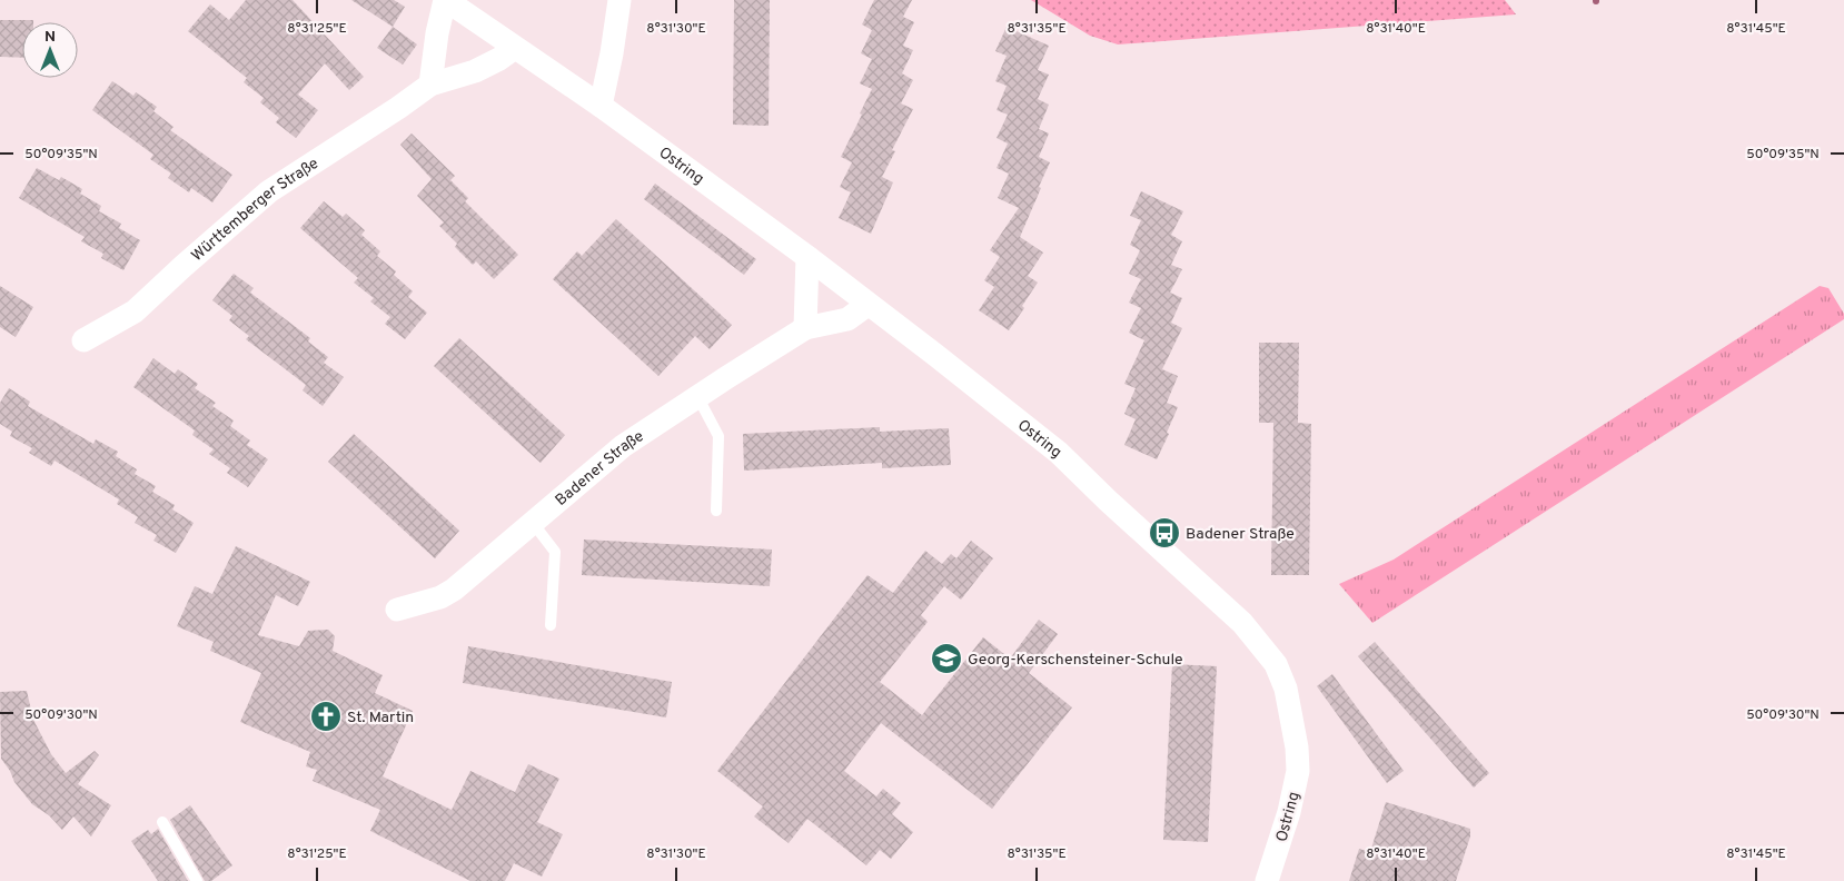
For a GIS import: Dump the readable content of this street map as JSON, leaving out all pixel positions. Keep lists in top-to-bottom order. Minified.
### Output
{"streets":{"street":["Ostring","Württemberger Straße","Badener Straße"]},"crossings":[["Ostring","Württemberger Straße"],["Ostring","Badener Straße"]],"places":{"bus stop":["Badener Straße"],"school or university":["Georg-Kerschensteiner-Schule"],"church":["St. Martin"]},"north":"top","coordinates":["8°31'25\"E","8°31'30\"E","8°31'35\"E","8°31'40\"E","8°31'45\"E","50°09'35\"N","50°09'30\"N"]}
